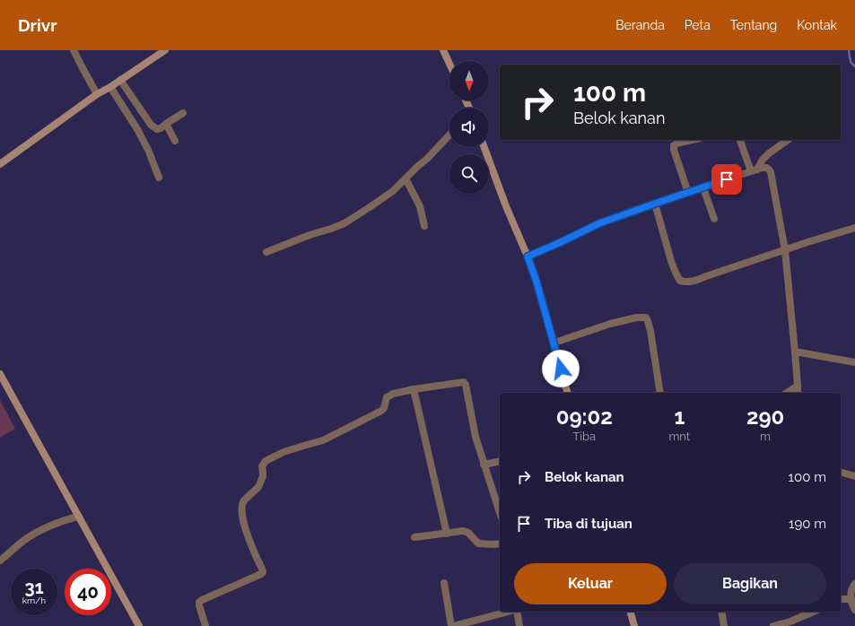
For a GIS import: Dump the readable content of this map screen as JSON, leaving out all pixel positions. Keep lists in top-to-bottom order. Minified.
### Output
{"north":"bottom","page":{"header":"Drivr","nav":["Beranda","Peta","Tentang","Kontak"],"turn":["100 m","Belok kanan"],"eta":["09:02","Tiba","1","mnt","290","m"],"list":[{"name":"Belok kanan","value":"100 m"},{"name":"Tiba di tujuan","value":"190 m"}],"buttons":["Keluar","Bagikan"],"speed":"31 km/h","limit":"40"}}
